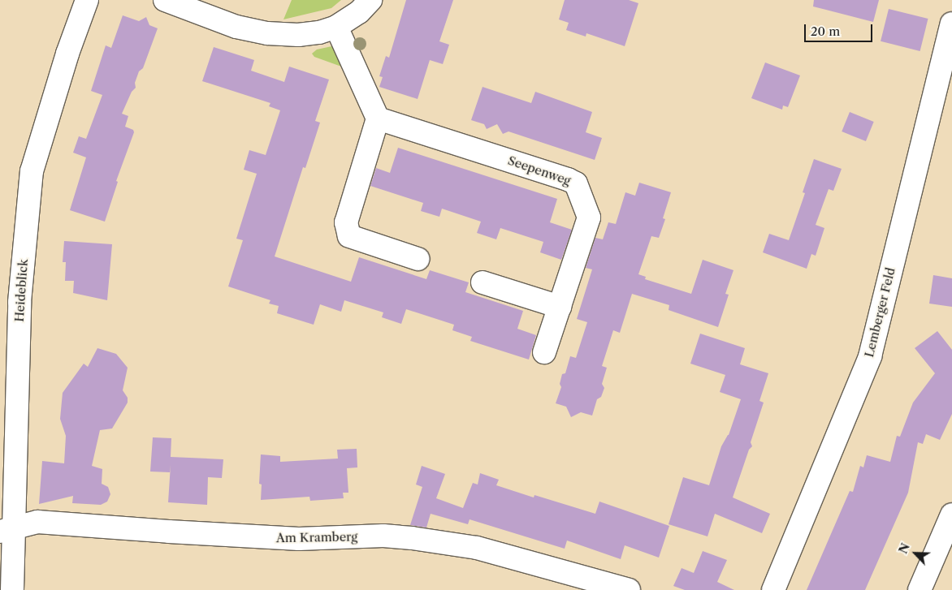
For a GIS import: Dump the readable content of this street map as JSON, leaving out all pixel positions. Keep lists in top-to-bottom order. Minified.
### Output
{"streets":{"street":["Seepenweg","Heideblick","Lemberger Feld","Am Kramberg"]},"crossings":[["Heideblick","Am Kramberg"]],"scale_bar":"20 m","north":"top left"}
